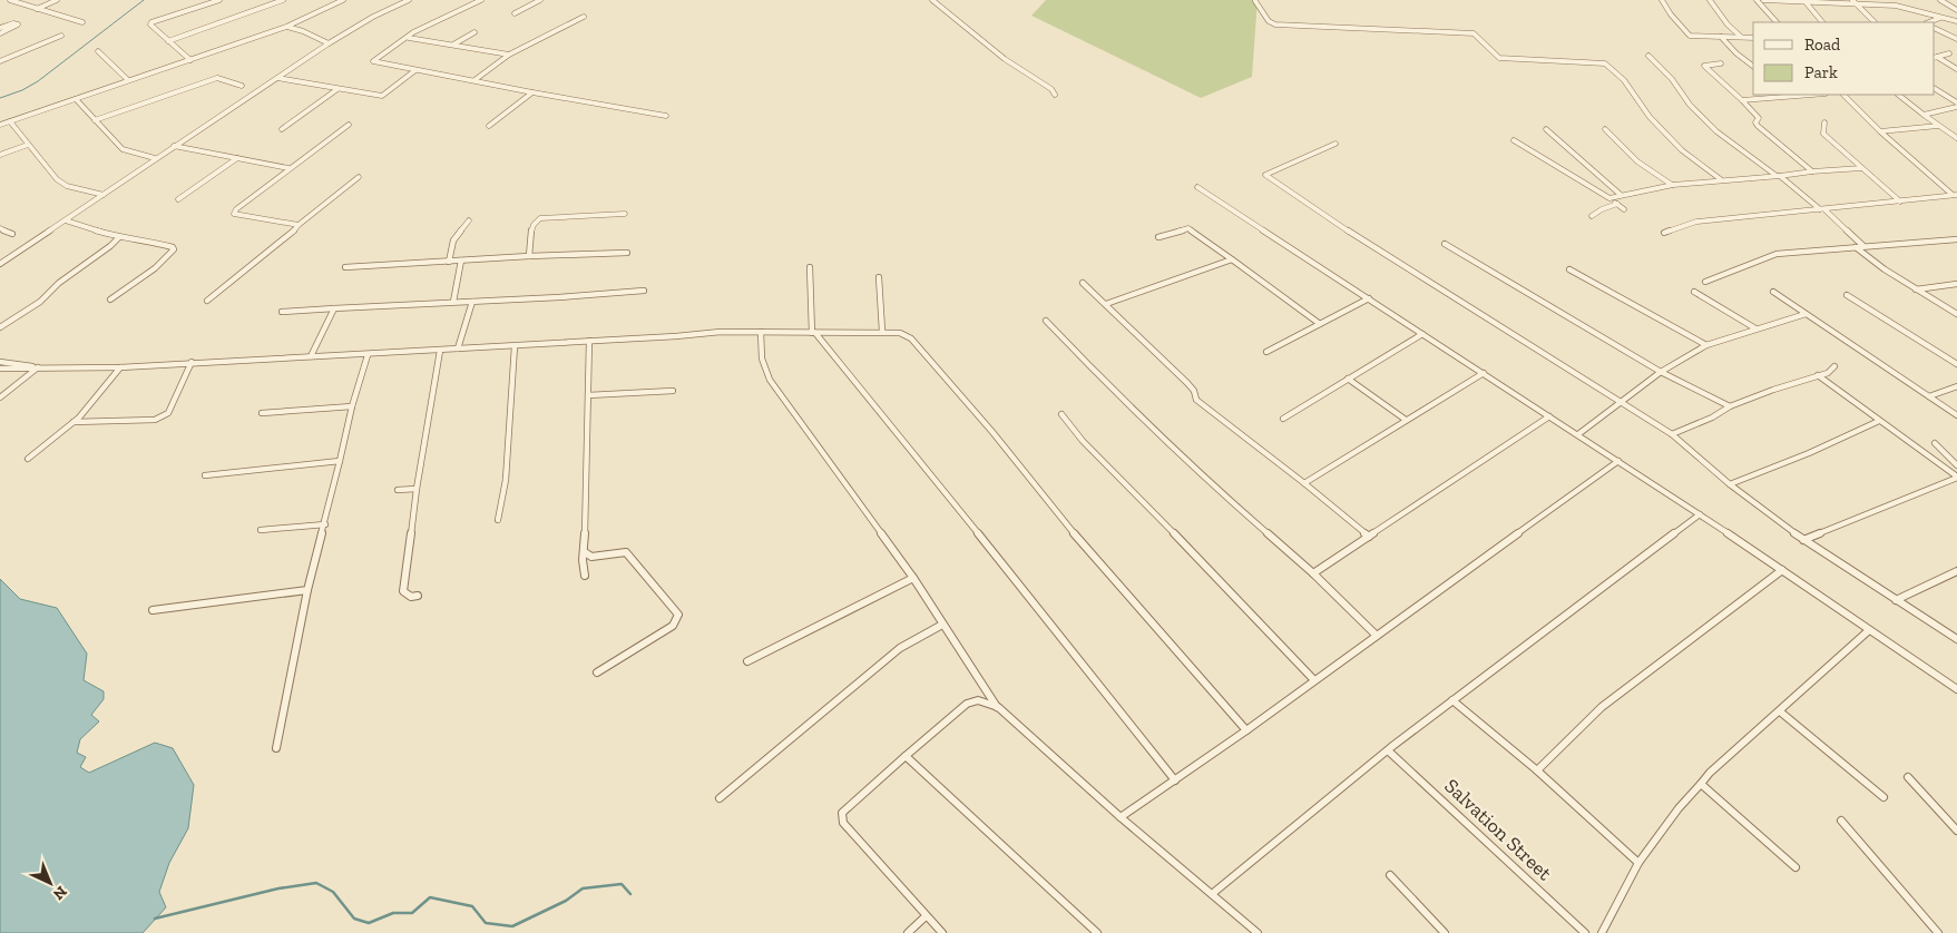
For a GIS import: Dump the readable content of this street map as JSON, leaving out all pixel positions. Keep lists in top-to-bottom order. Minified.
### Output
{"streets":{"street":["Salvation Street"]},"legend":["Road","Park"],"north":"bottom right"}
